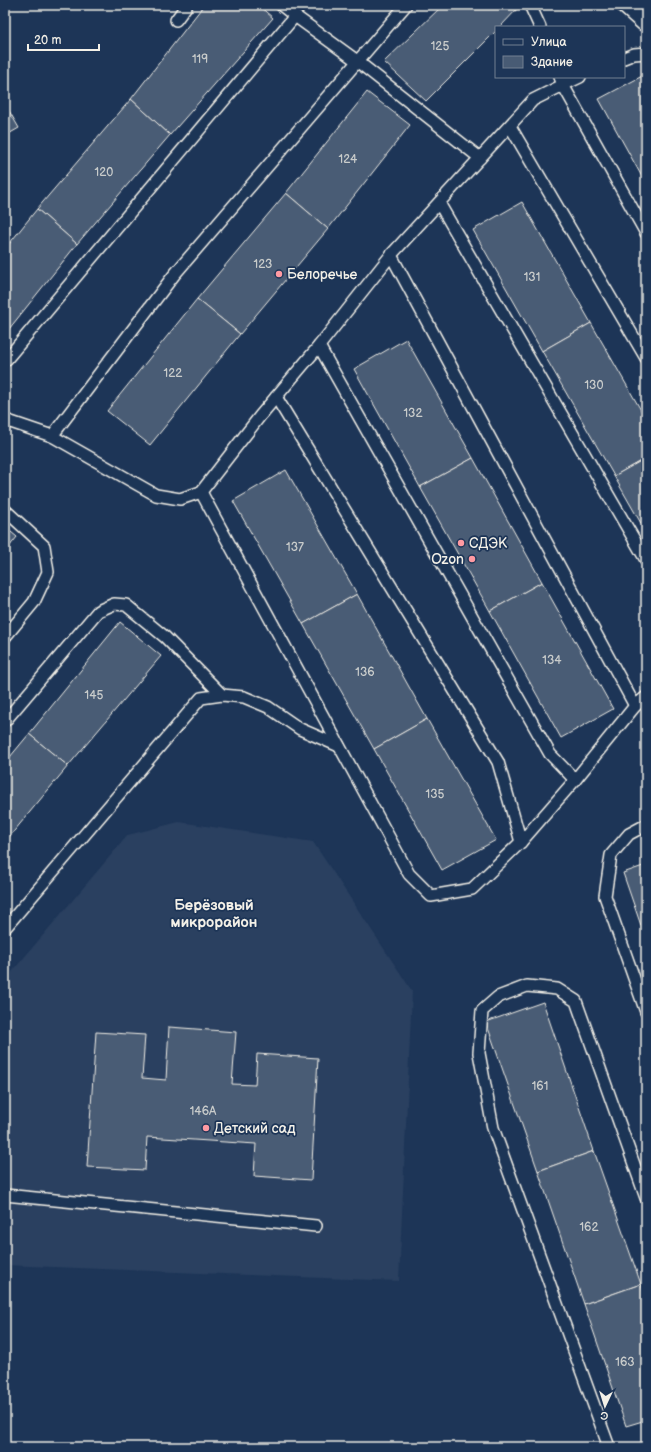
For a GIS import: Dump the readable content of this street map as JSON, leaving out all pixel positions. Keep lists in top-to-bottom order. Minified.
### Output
{"districts":["Берёзовый микрорайон"],"places":["Белоречье","СДЭК","Ozon","Детский сад"],"house_numbers":["125","119","124","120","123","131","122","130","132","137","134","136","145","135","161","146А","162","163"],"legend":["Улица","Здание"],"scale_bar":"20 m","north":"bottom"}
